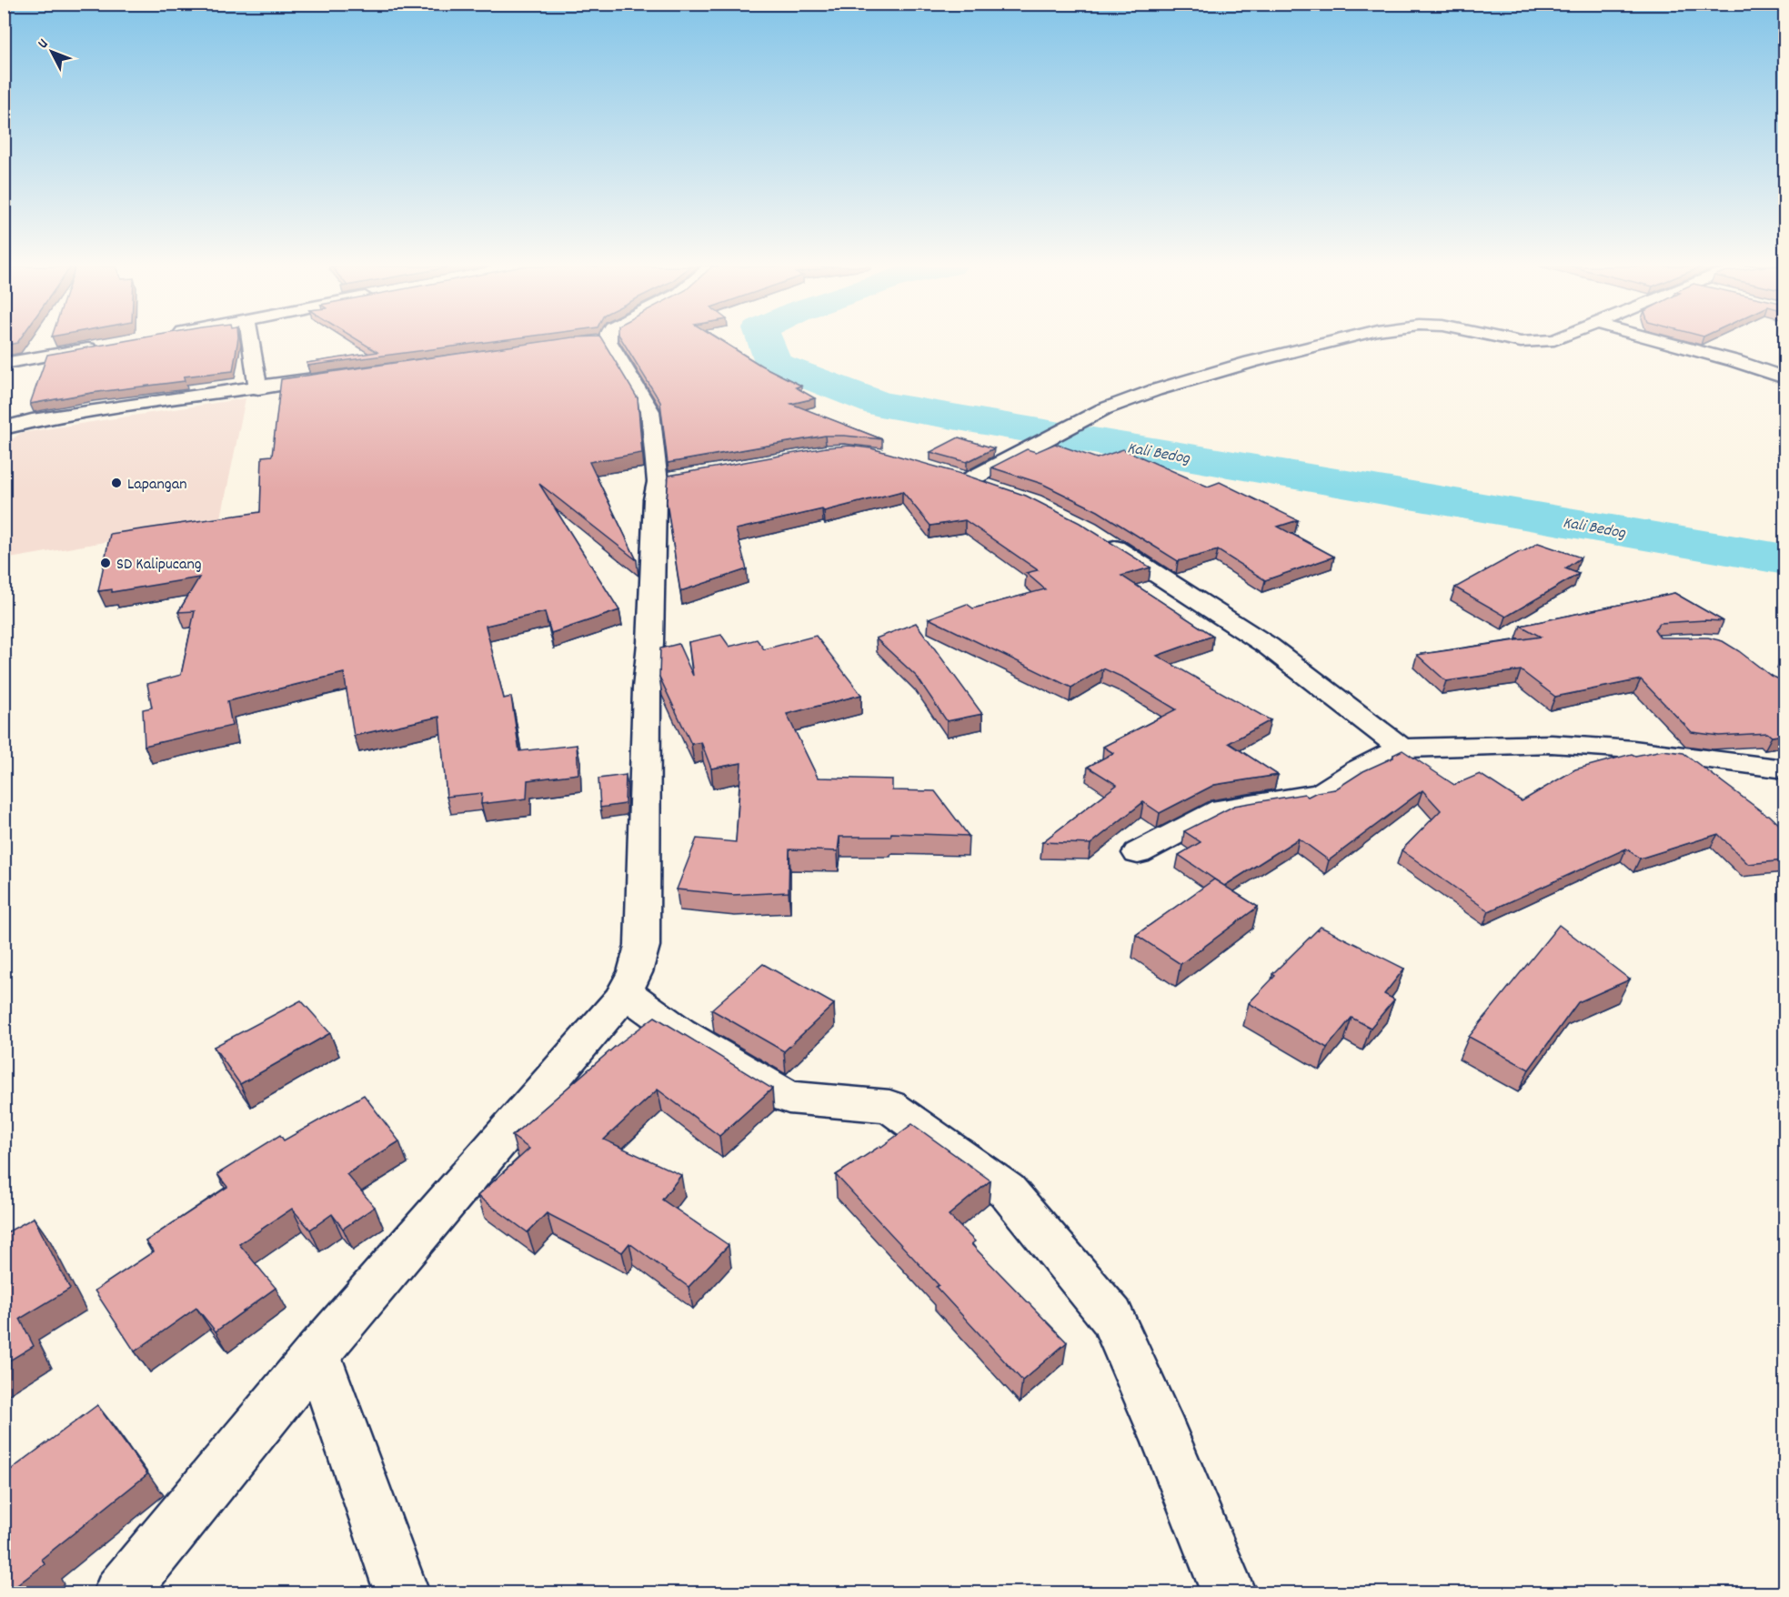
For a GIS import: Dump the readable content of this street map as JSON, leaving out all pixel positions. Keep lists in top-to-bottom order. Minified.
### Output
{"water":["Kali Bedog"],"places":["Lapangan","SD Kalipucang"],"north":"top left"}
